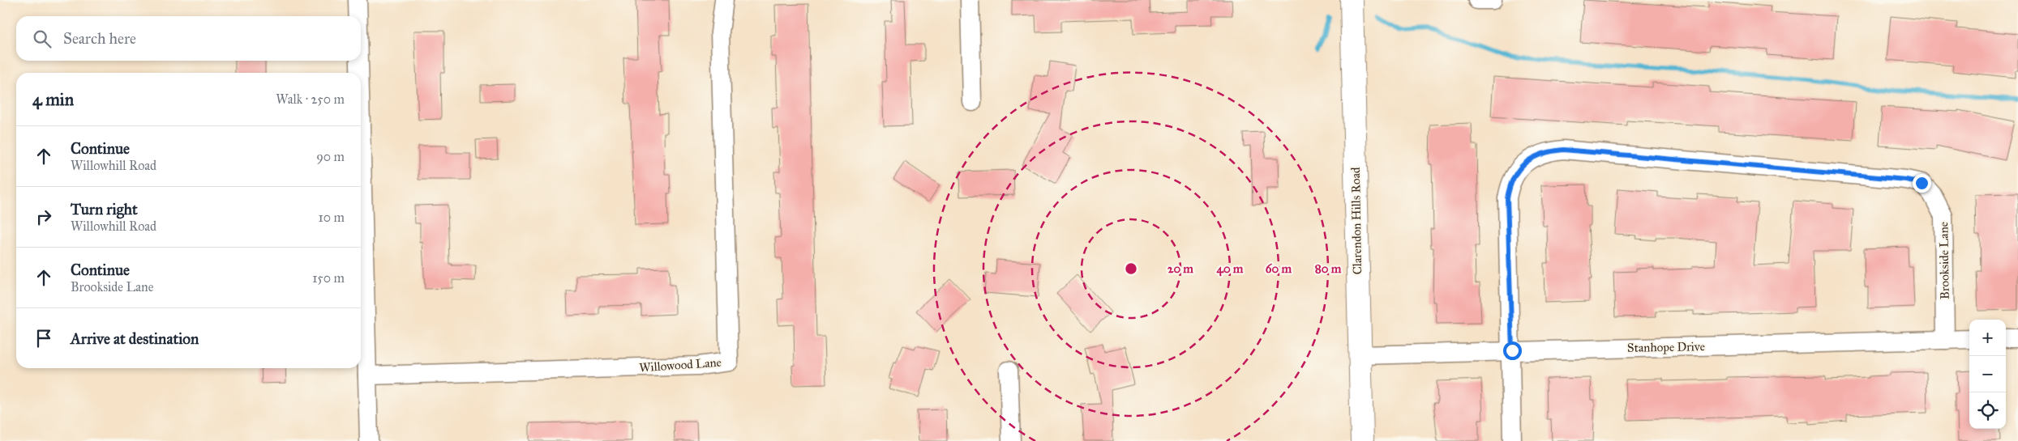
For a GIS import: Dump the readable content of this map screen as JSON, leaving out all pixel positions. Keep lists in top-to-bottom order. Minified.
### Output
{"streets":{"street":["Clarendon Hills Road","Brookside Lane","Stanhope Drive","Willowood Lane"]},"crossings":[["Clarendon Hills Road","Stanhope Drive"],["Brookside Lane","Stanhope Drive"]],"page":{"search":"Search here","heading":["4 min","Walk · 250 m"],"list":[["Continue","Willowhill Road","90 m"],["Turn right","Willowhill Road","10 m"],["Continue","Brookside Lane","150 m"],"Arrive at destination"],"map_buttons":["+","−"]},"rings":["20 m","40 m","60 m","80 m"]}
